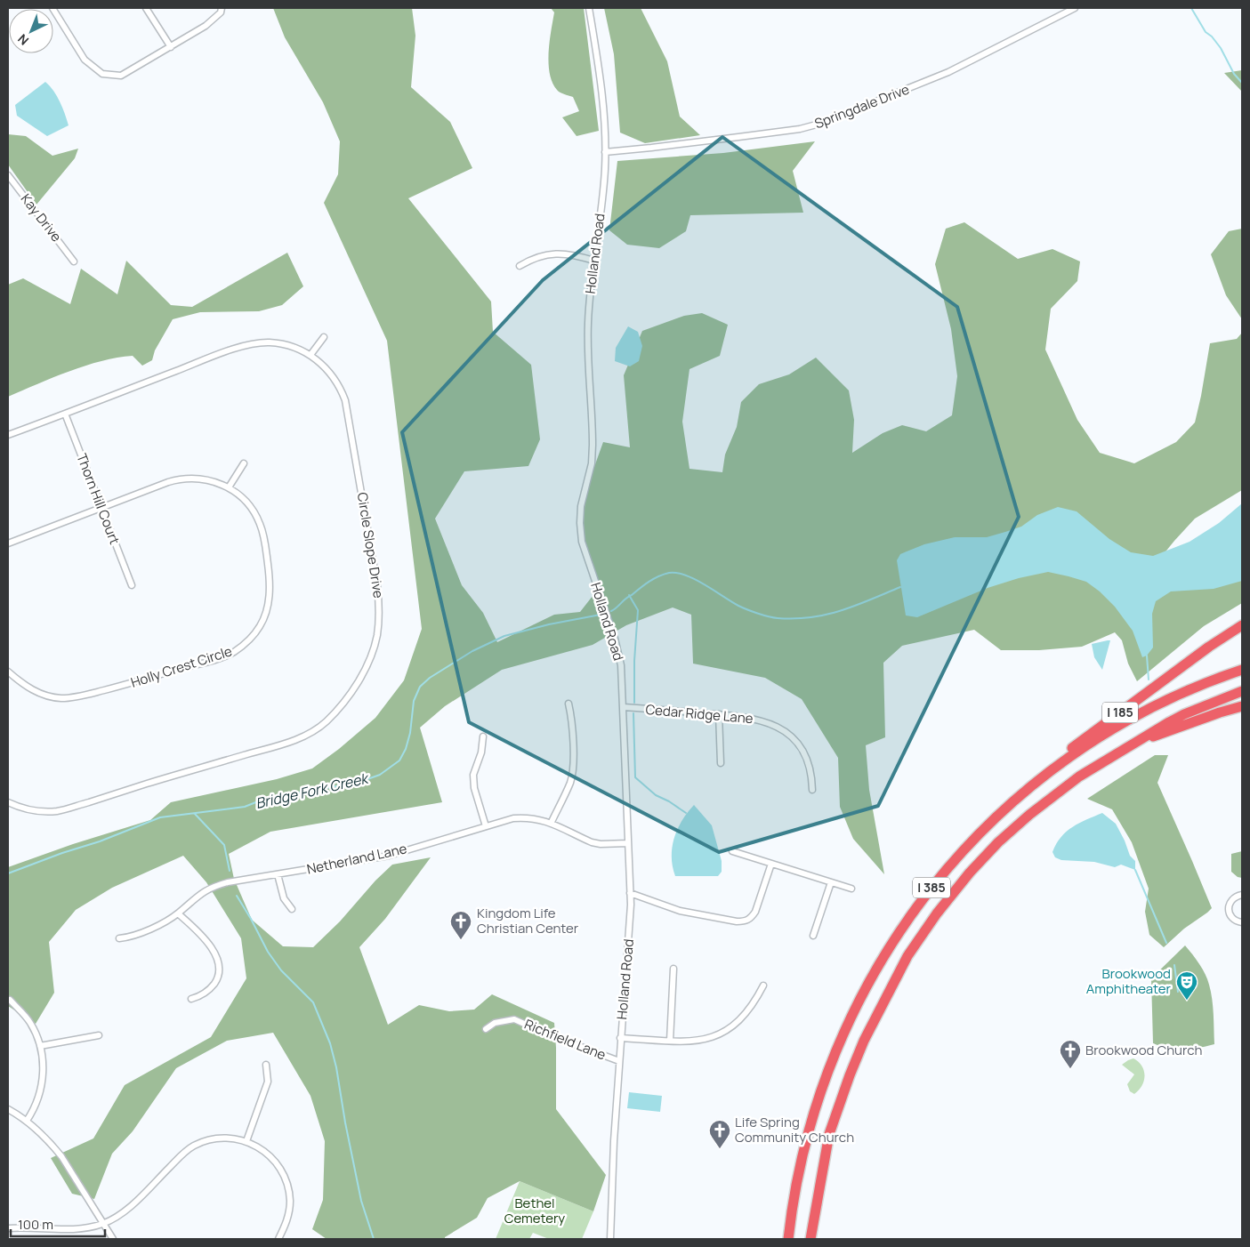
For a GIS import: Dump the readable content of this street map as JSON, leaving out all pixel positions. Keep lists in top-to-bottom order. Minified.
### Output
{"streets":{"highway":["I 185","I 385"],"street":["Springdale Drive","Kay Drive","Holland Road","Thorn Hill Court","Circle Slope Drive","Holly Crest Circle","Cedar Ridge Lane","Netherland Lane","Richfield Lane"]},"crossings":[["Springdale Drive","Holland Road"],["Holland Road","Cedar Ridge Lane"],["Holland Road","Netherland Lane"],["Holland Road","Richfield Lane"],["Thorn Hill Court","Circle Slope Drive"],["Thorn Hill Court","Holly Crest Circle"],["I 185","I 385"]],"water":["Bridge Fork Creek"],"parks":["Bethel Cemetery"],"places":{"church":["Kingdom Life Christian Center","Brookwood Church","Life Spring Community Church"],"theatre":["Brookwood Amphitheater"]},"scale_bar":"100 m","north":"bottom left"}
